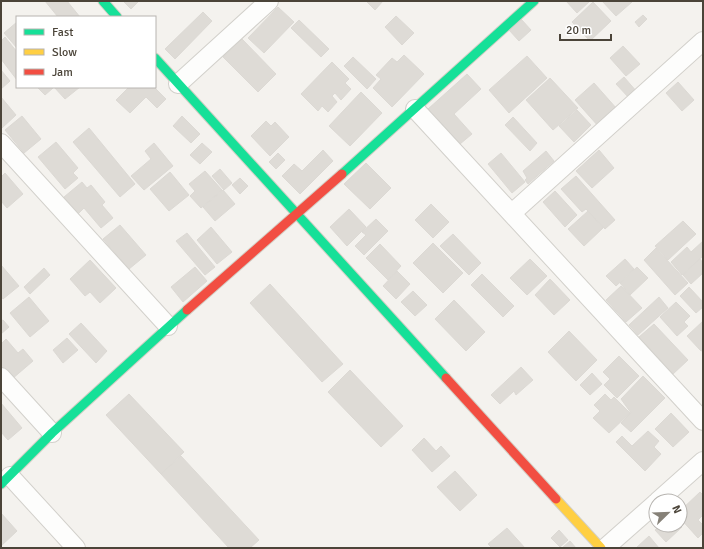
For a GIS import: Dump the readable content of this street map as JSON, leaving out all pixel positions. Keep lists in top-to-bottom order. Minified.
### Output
{"legend":["Fast","Slow","Jam"],"scale_bar":"20 m","north":"top right"}
